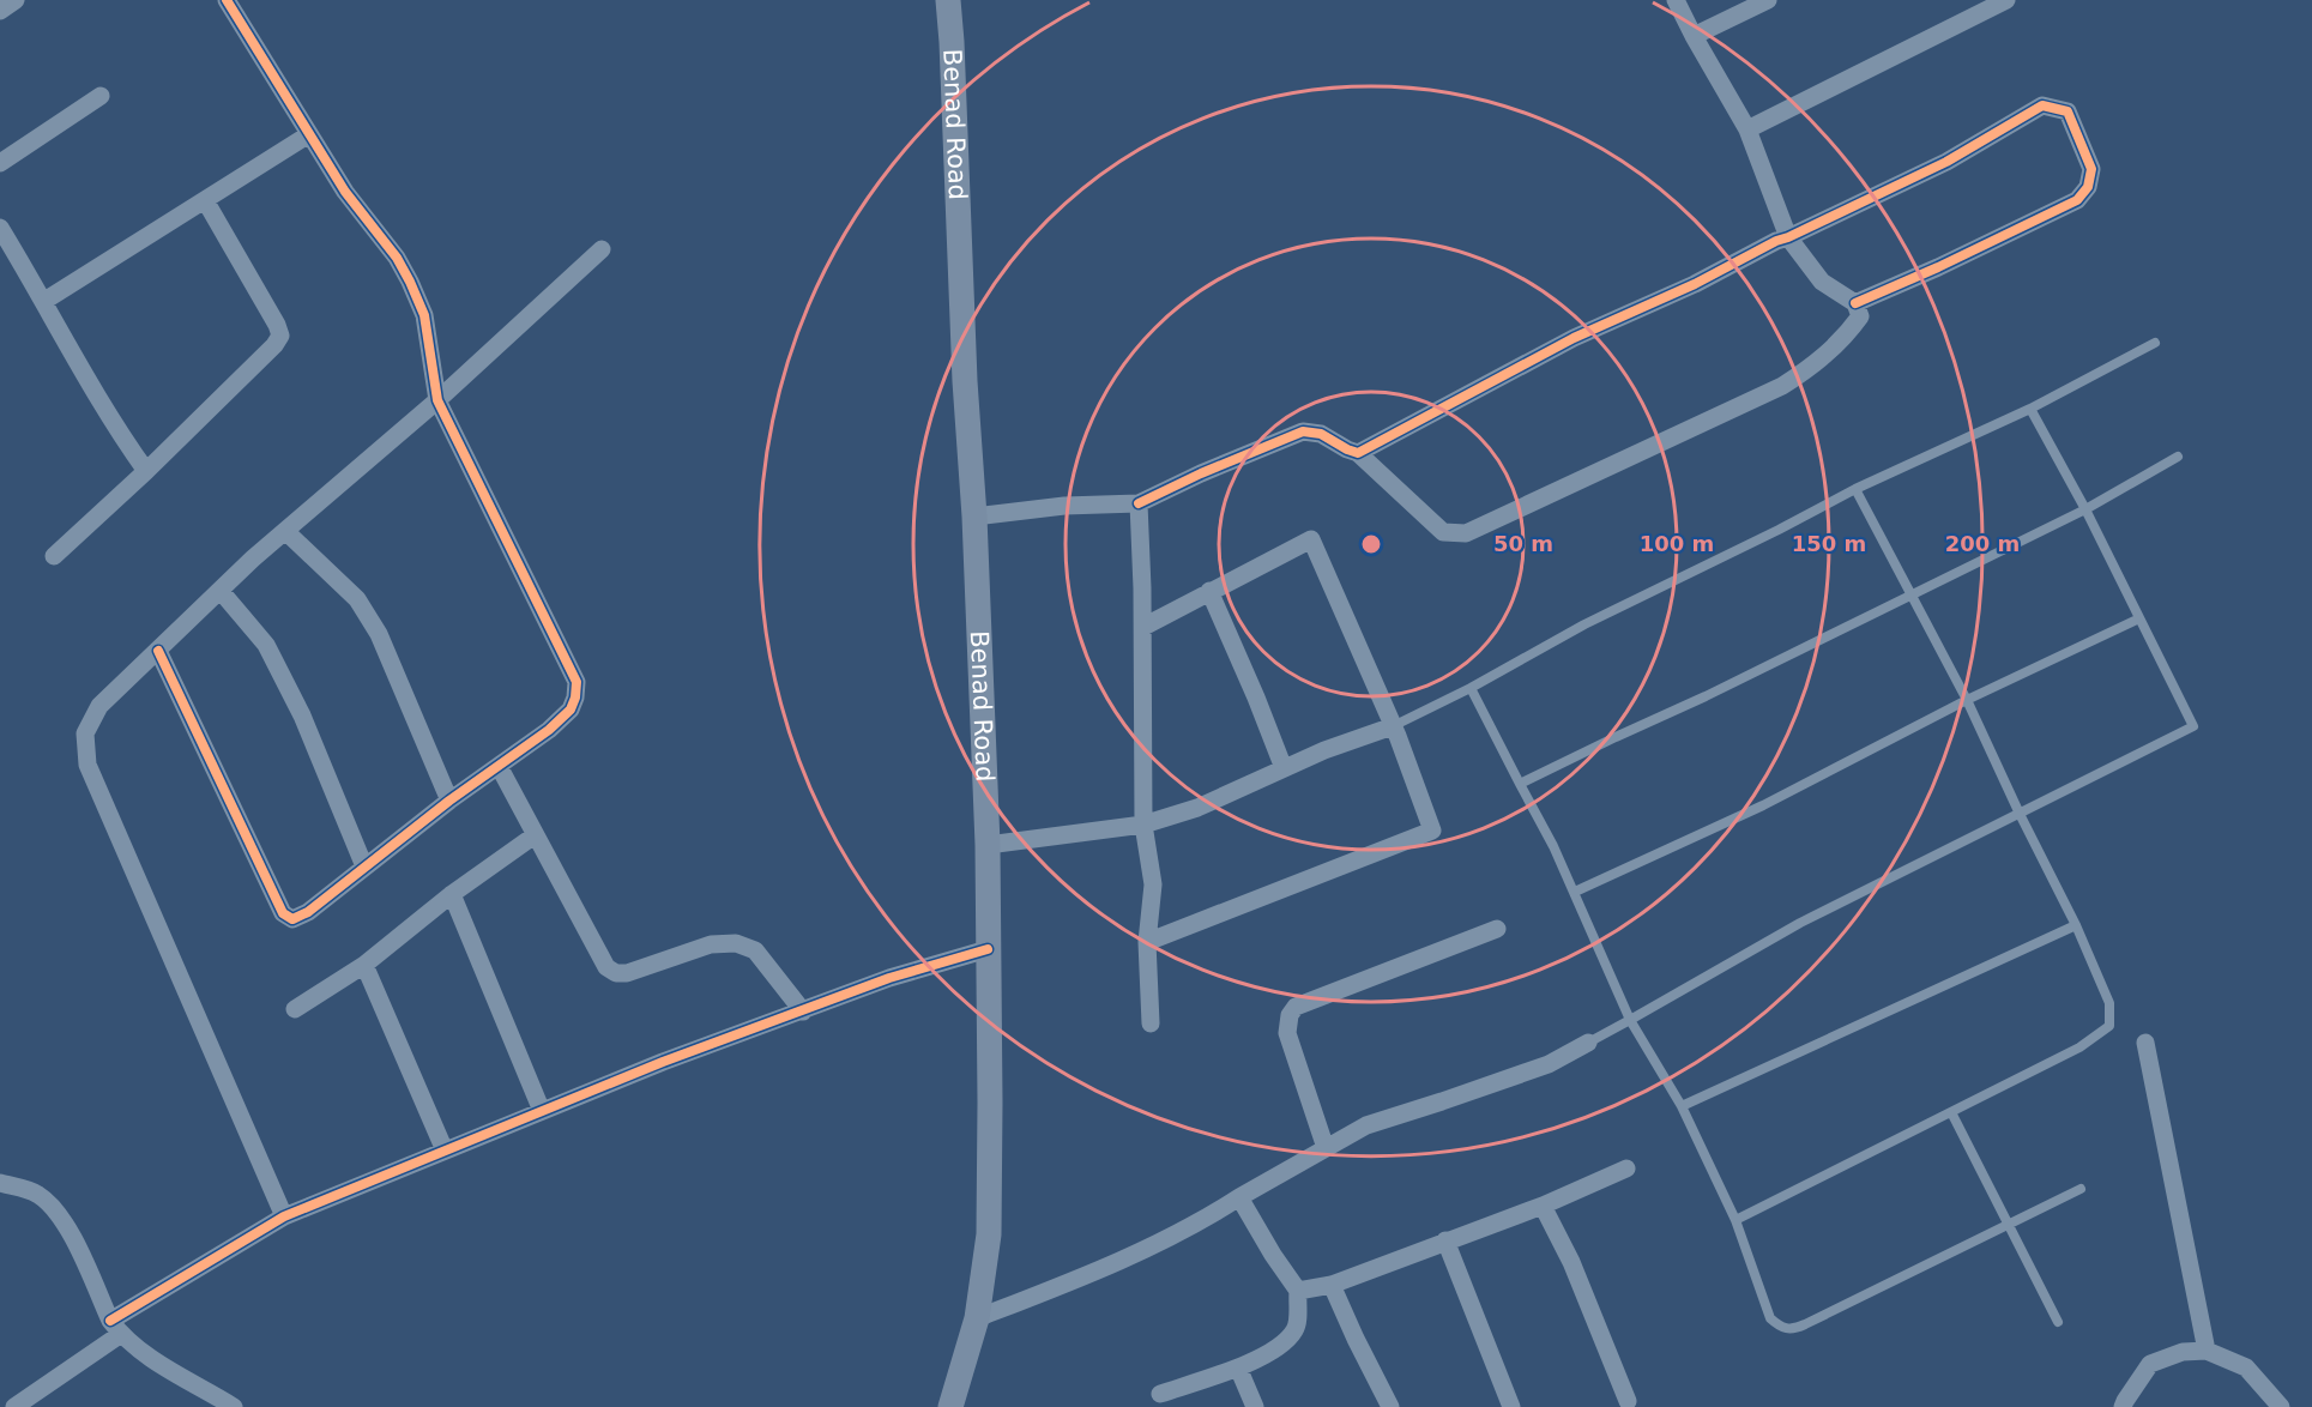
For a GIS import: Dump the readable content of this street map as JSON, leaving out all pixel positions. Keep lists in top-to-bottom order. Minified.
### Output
{"streets":{"main road":["Benad Road"]},"rings":["50 m","100 m","150 m","200 m"]}
